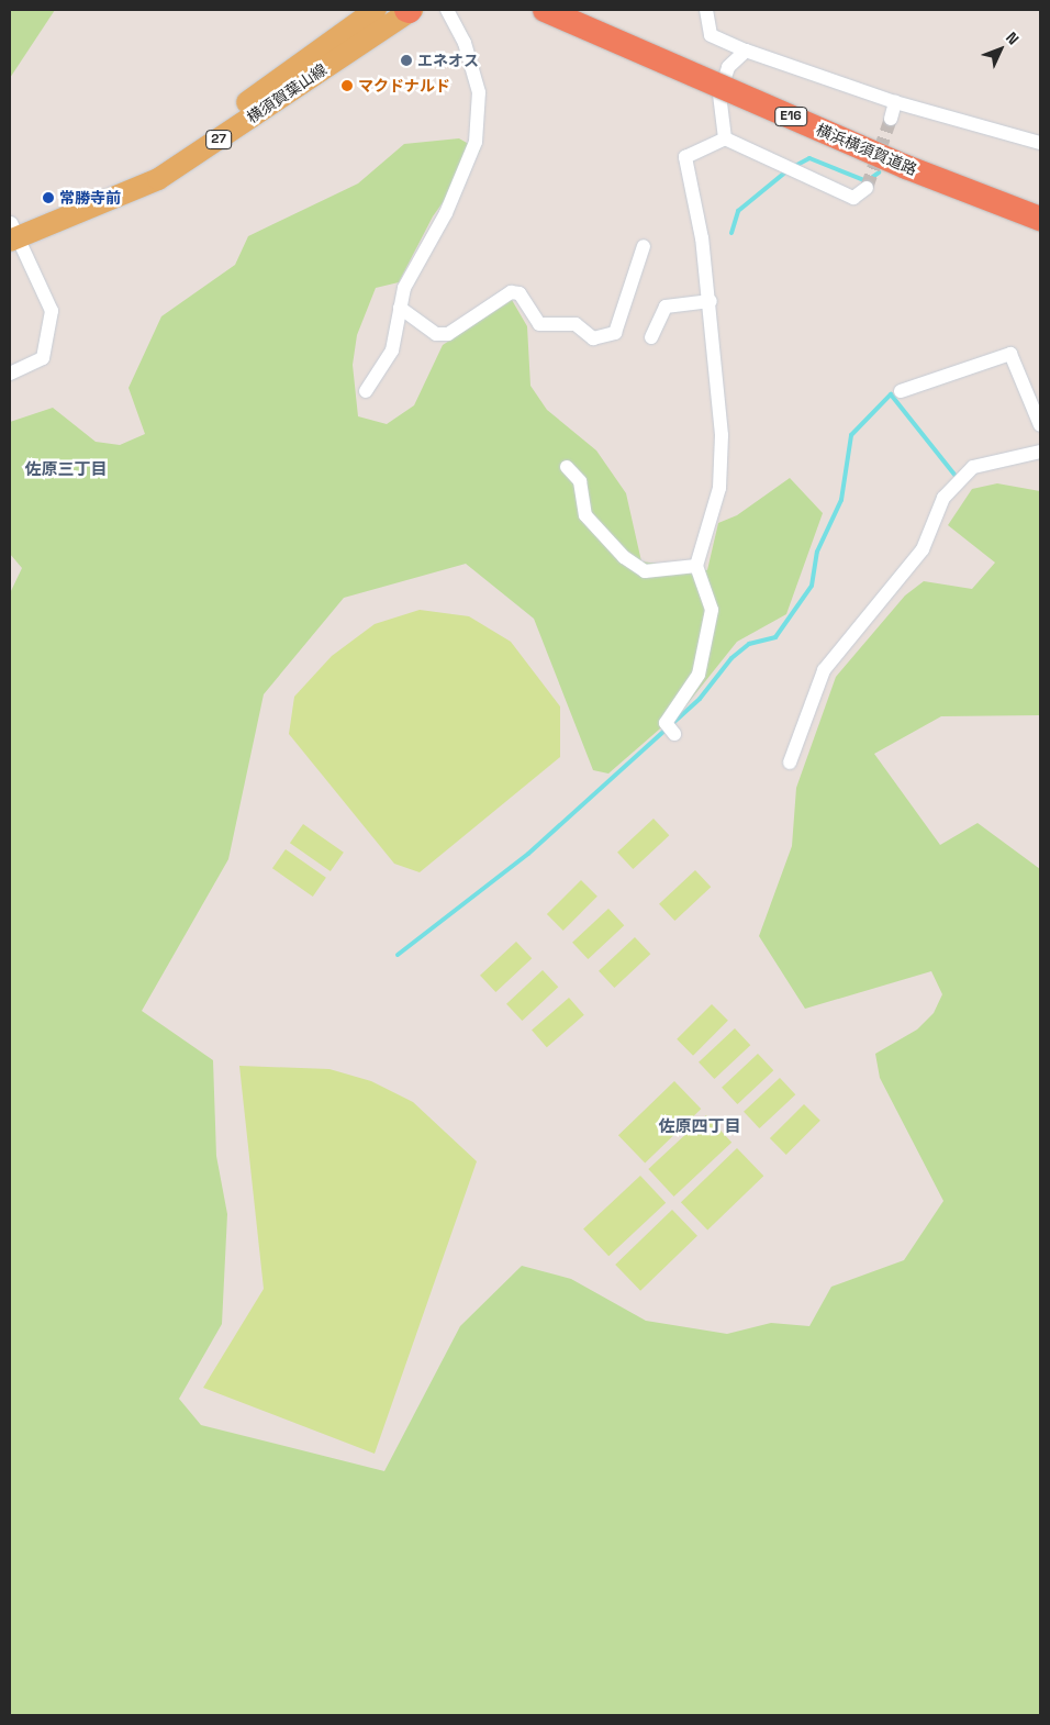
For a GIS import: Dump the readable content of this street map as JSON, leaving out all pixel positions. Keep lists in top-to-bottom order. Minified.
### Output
{"streets":{"highway":["E16","横浜横須賀道路"],"main road":["横須賀葉山線","27"]},"districts":["佐原三丁目","佐原四丁目"],"places":["エネオス","マクドナルド","常勝寺前"],"north":"top right"}
